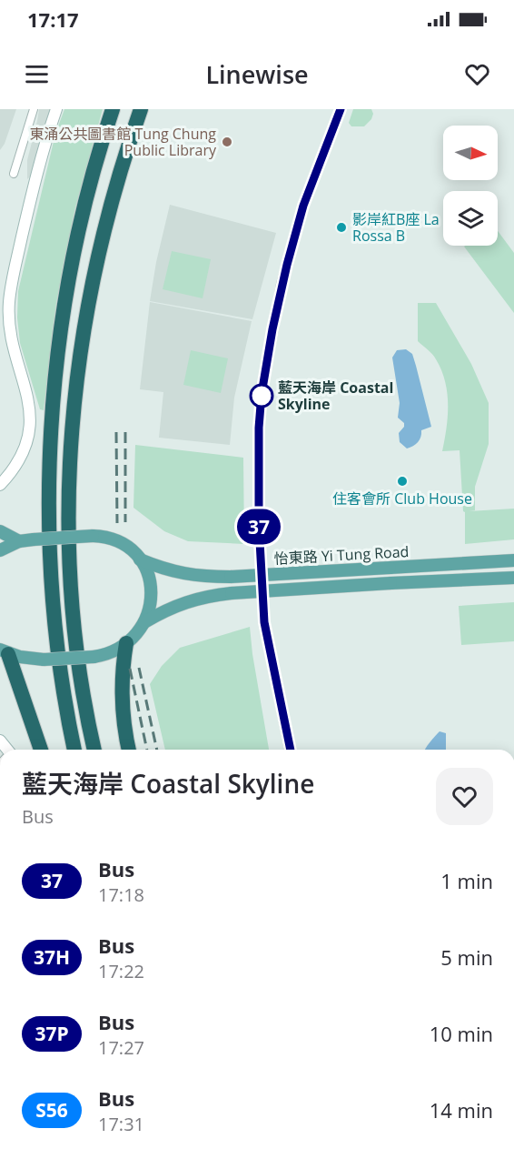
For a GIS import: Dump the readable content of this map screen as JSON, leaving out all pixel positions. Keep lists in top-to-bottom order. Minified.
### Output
{"streets":{"main road":["怡東路 Yi Tung Road"]},"places":["東涌公共圖書館 Tung Chung Public Library","影岸紅B座 La Rossa B","藍天海岸 Coastal Skyline","住客會所 Club House"],"lines":["bus line 37"],"north":"right","page":{"status":"17:17","header":"Linewise","on_map":"37","heading":["藍天海岸 Coastal Skyline","Bus"],"list":[{"mark":"37","name":"Bus","note":"17:18","value":"1 min"},{"mark":"37H","name":"Bus","note":"17:22","value":"5 min"},{"mark":"37P","name":"Bus","note":"17:27","value":"10 min"},{"mark":"S56","name":"Bus","note":"17:31","value":"14 min"}]}}
